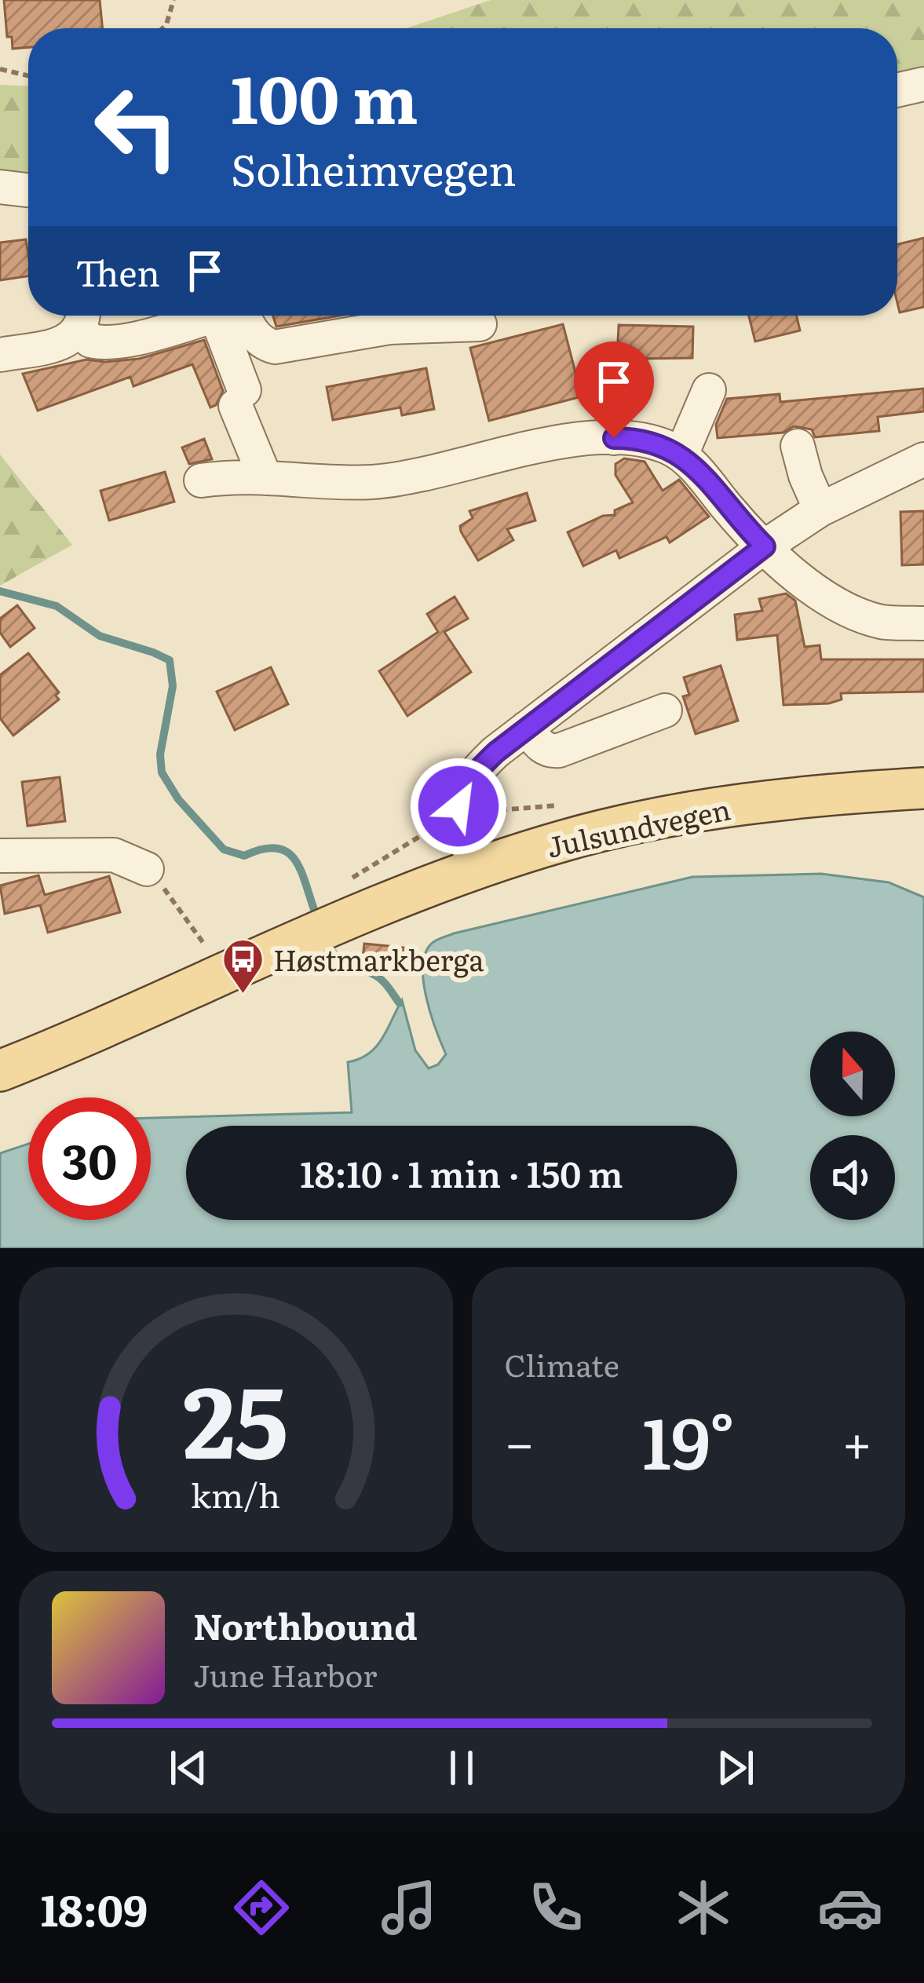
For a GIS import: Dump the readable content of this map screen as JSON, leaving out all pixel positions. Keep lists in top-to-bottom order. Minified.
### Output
{"streets":{"main road":["Julsundvegen"]},"places":{"bus stop":["Høstmarkberga"]},"north":"top","page":{"turn":["100 m","Solheimvegen"],"then":"Then","limit":"30","trip":"18:10 · 1 min · 150 m","tile":"Climate","heat":["−","19°","+"],"song":["Northbound","June Harbor"],"tabs":"18:09","gauge":["25","km/h"]}}
